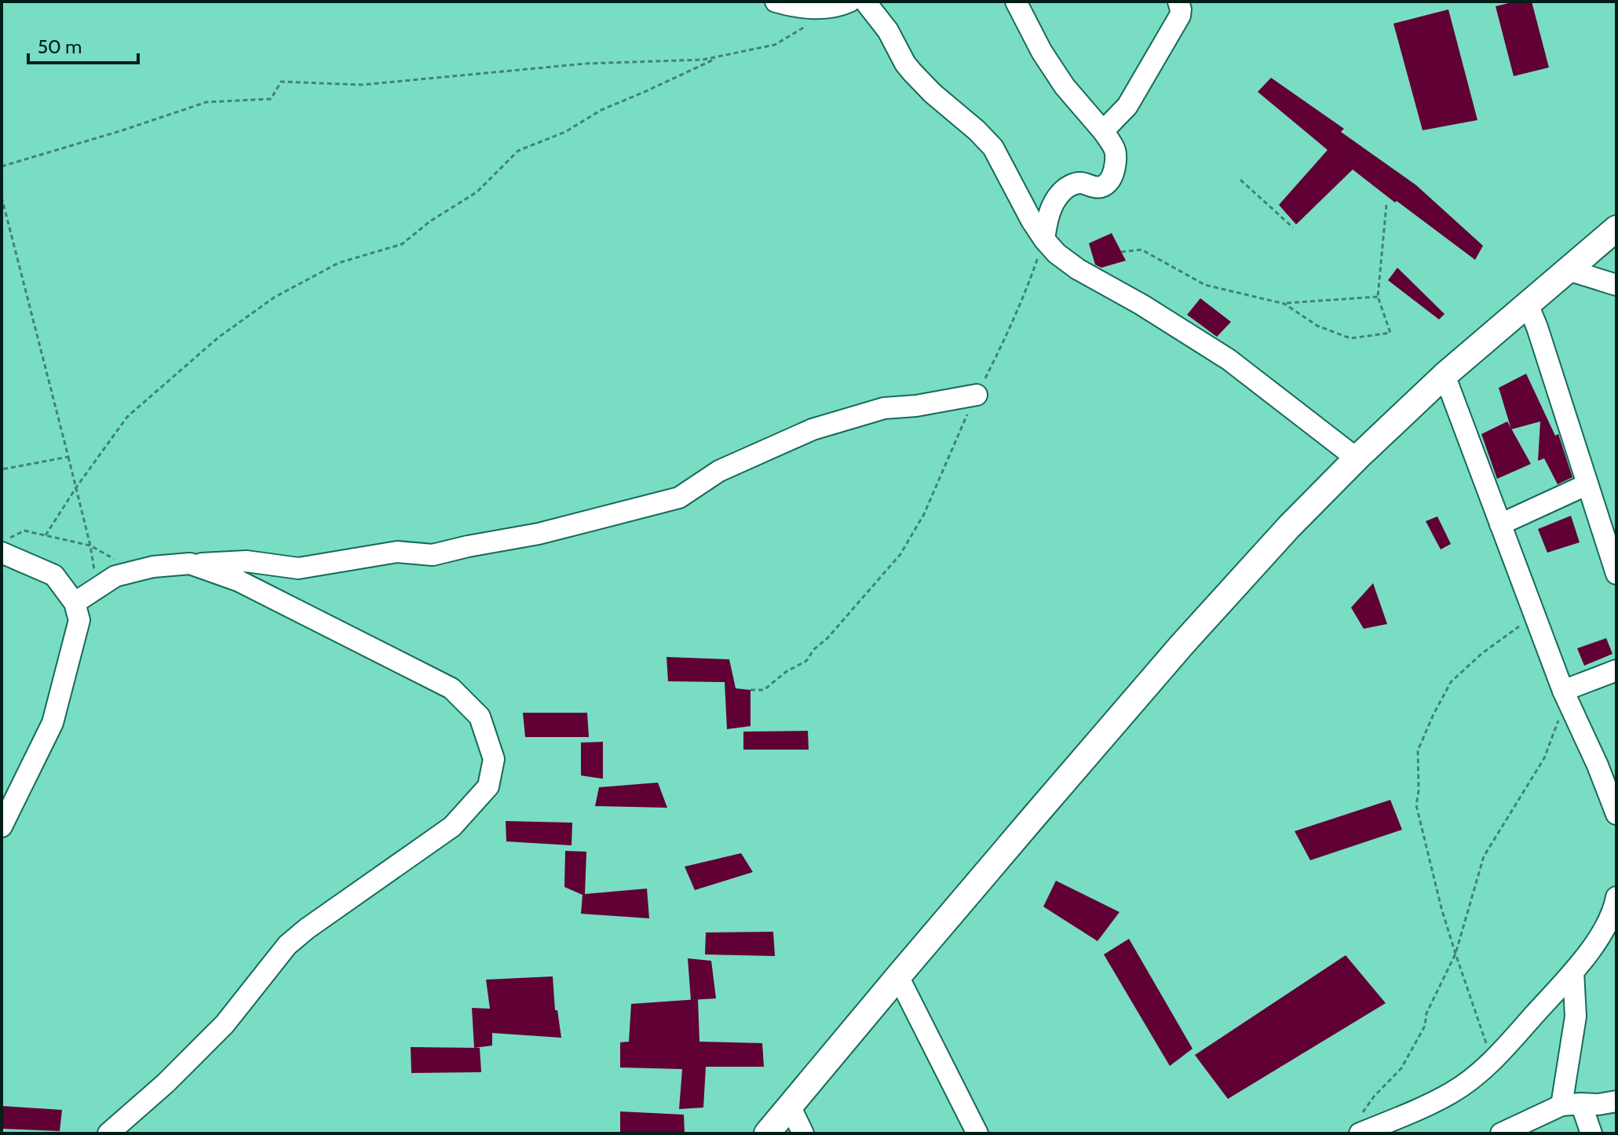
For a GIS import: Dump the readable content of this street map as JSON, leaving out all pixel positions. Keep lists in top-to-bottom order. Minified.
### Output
{"scale_bar":"50 m"}
